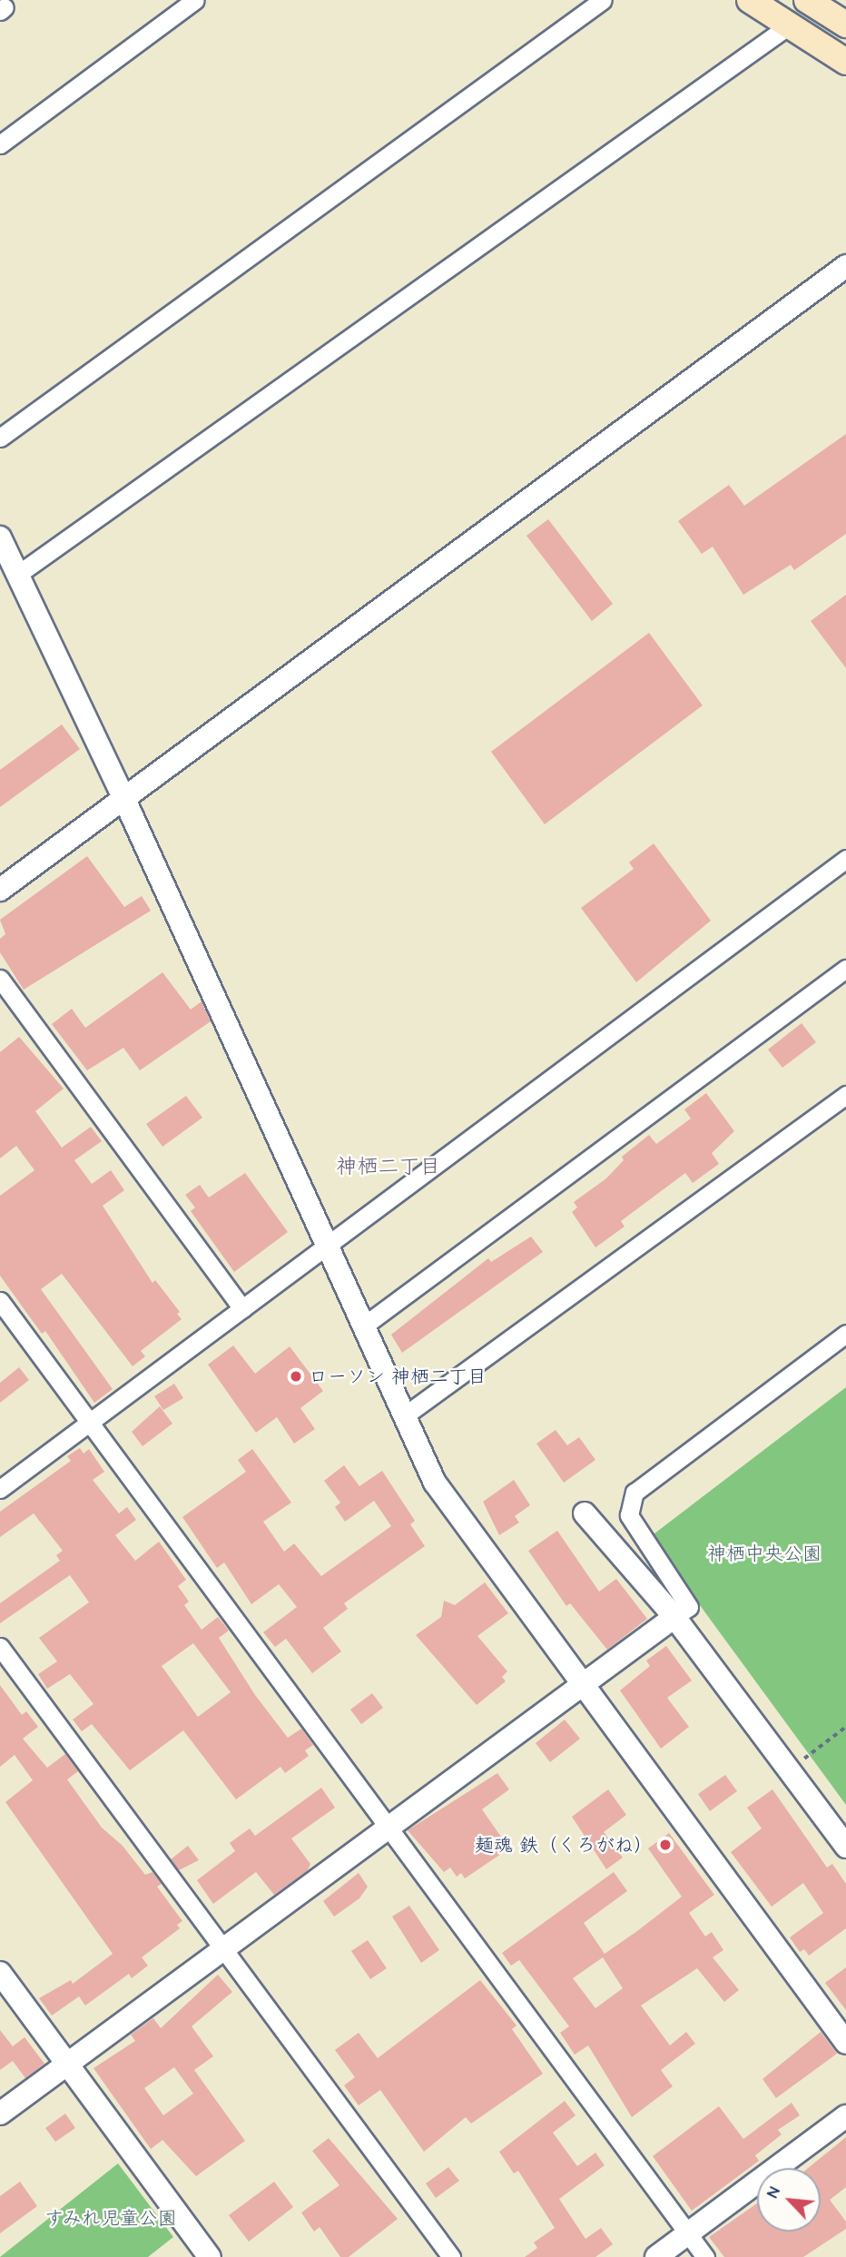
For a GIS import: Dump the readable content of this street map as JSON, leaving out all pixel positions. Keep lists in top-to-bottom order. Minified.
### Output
{"districts":["神栖二丁目"],"parks":["神栖中央公園","すみれ児童公園"],"places":["ローソン 神栖二丁目","麺魂 鉄（くろがね）"],"north":"top left"}
